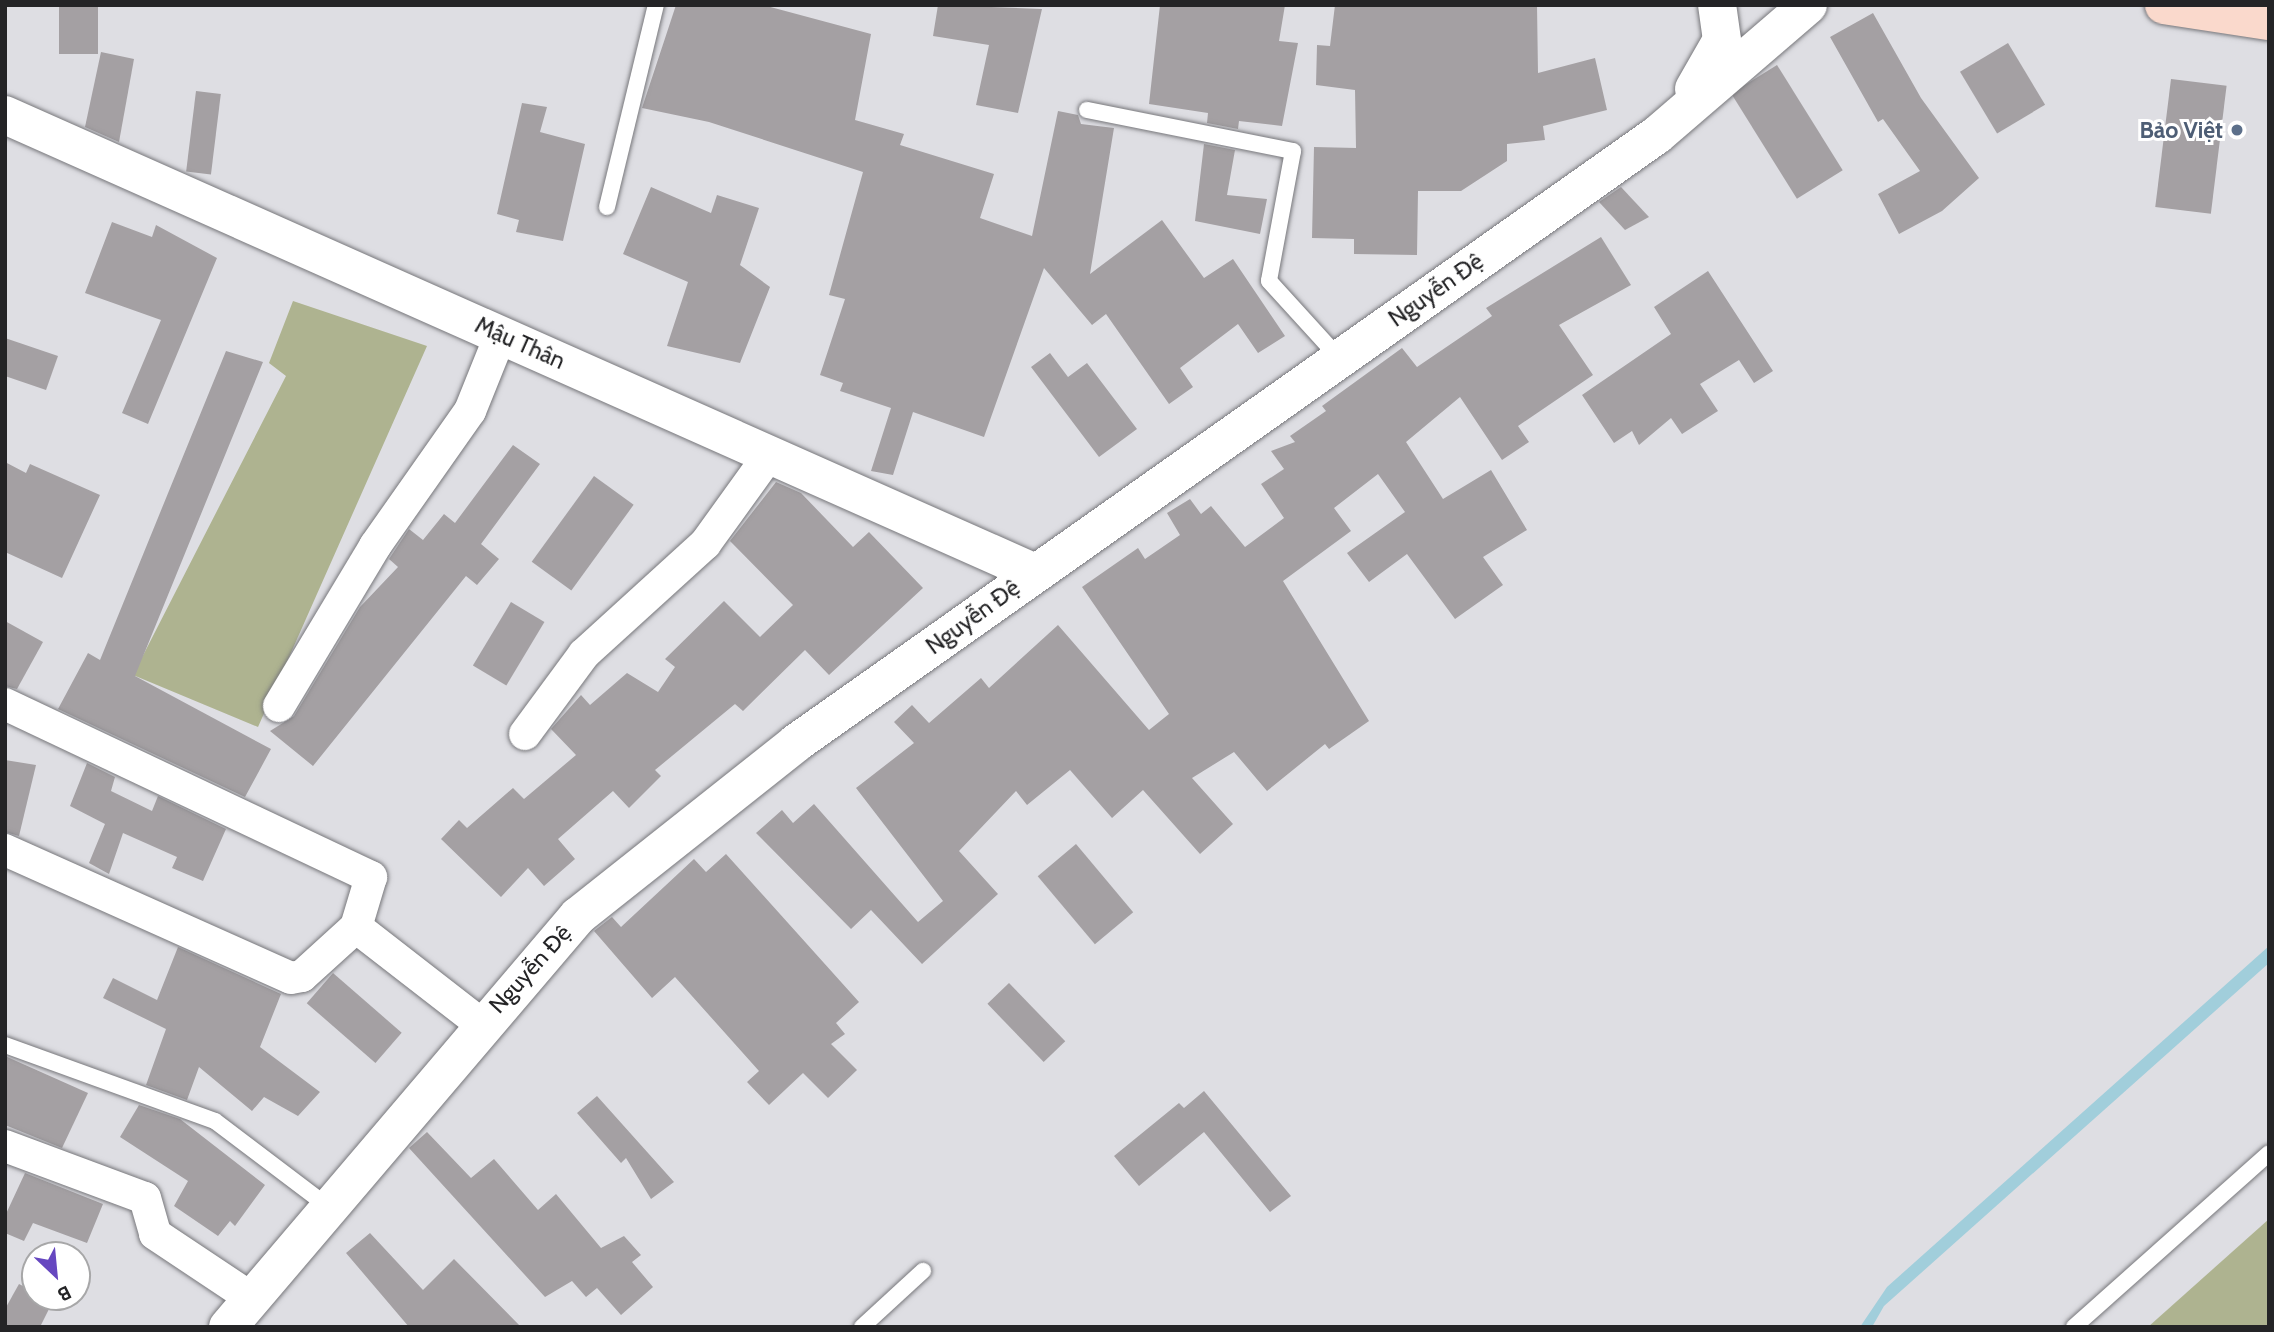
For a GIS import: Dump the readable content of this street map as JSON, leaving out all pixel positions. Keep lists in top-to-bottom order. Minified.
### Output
{"streets":{"street":["Nguyễn Đệ","Mậu Thân"]},"crossings":[["Nguyễn Đệ","Mậu Thân"]],"places":["Bảo Việt"],"north":"bottom right"}
